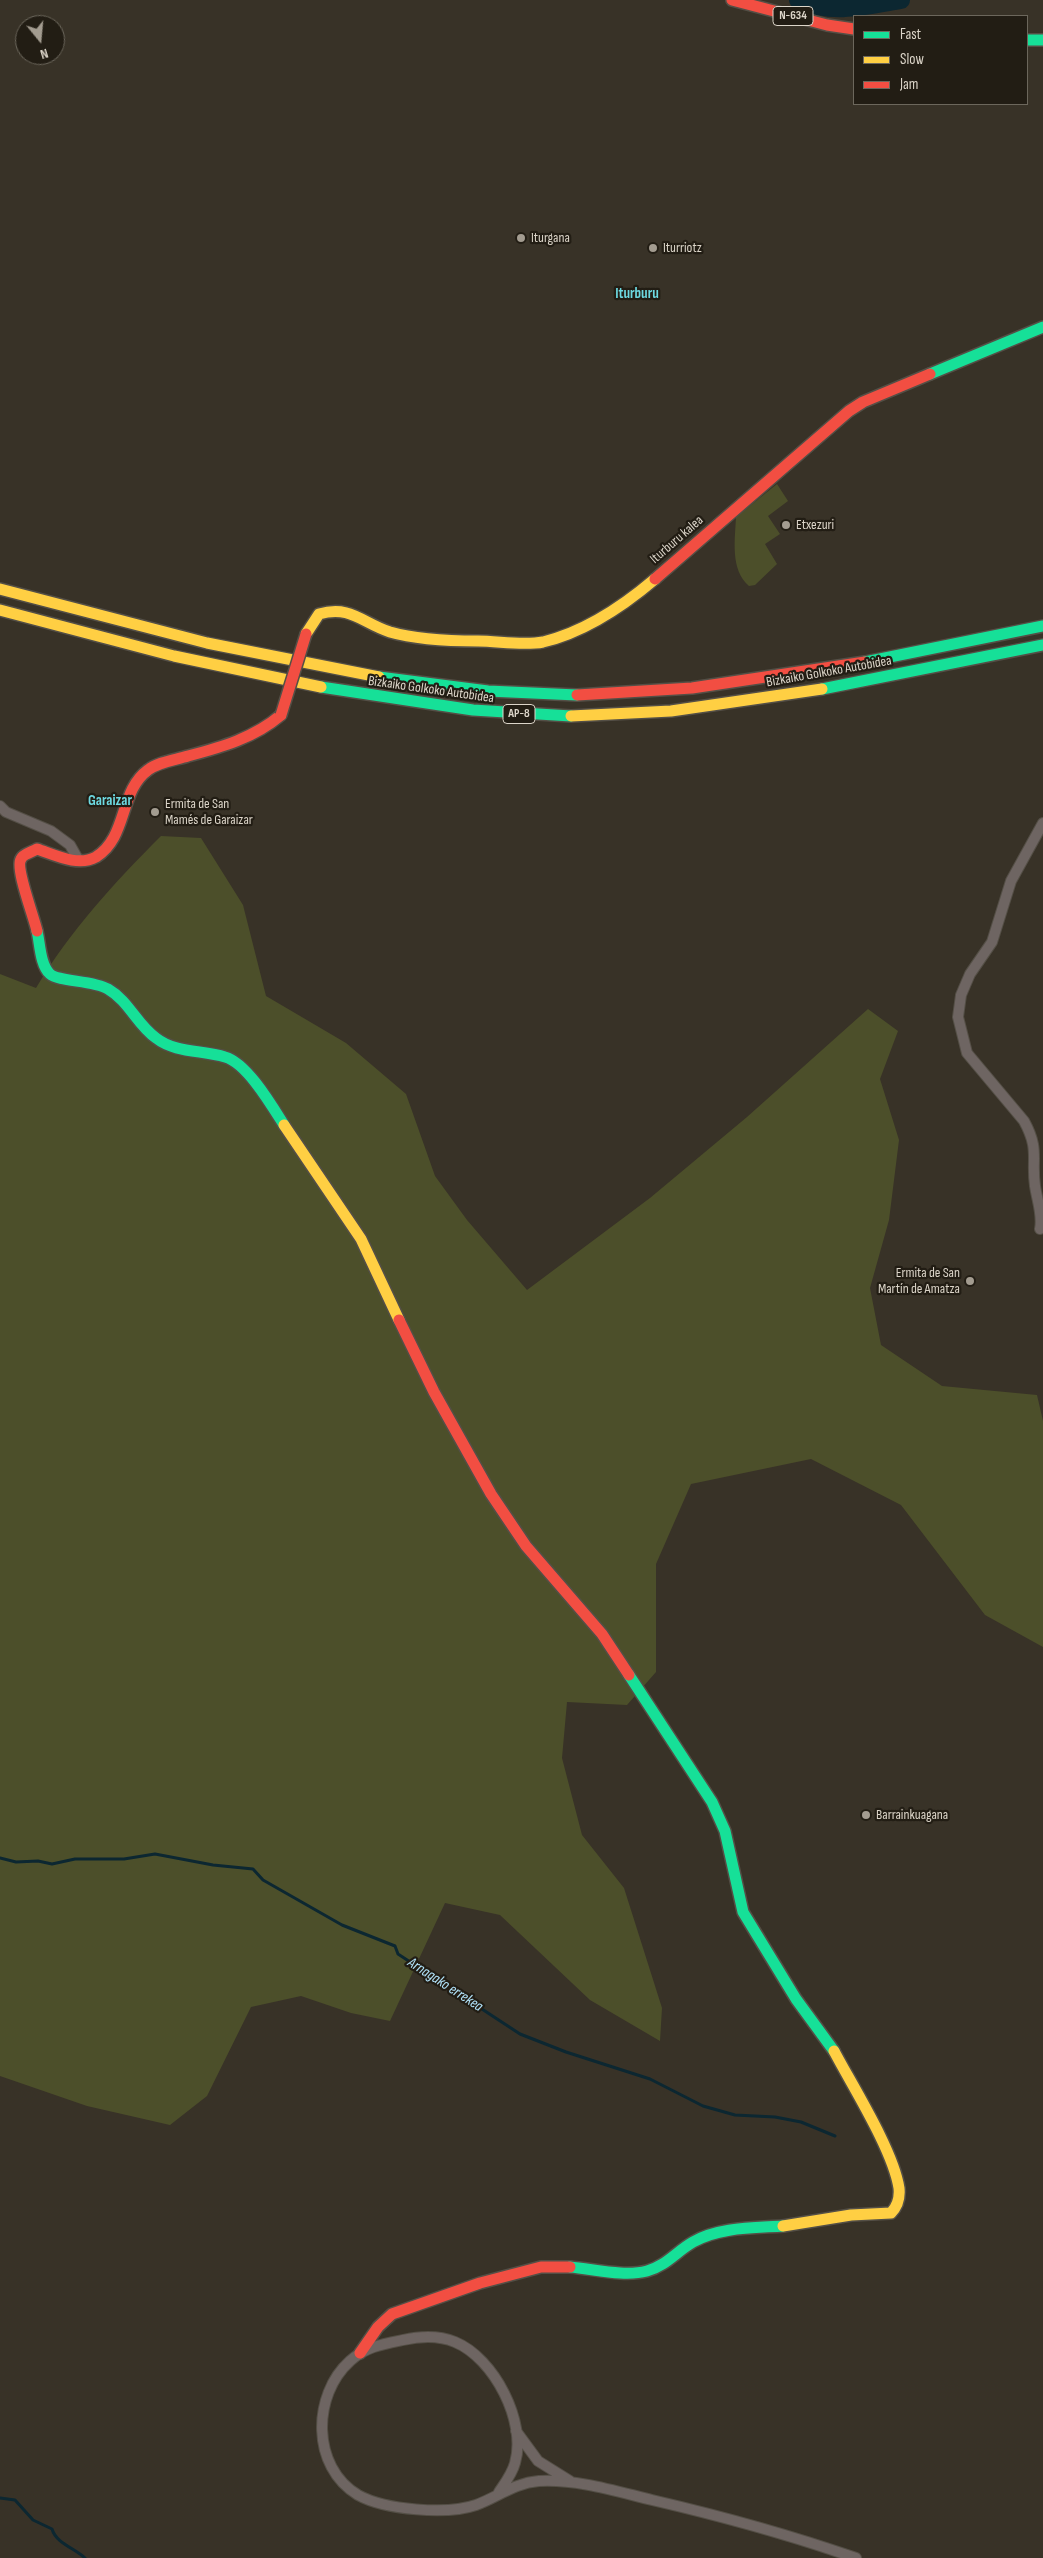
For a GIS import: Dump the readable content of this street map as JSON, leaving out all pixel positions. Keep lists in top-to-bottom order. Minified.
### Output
{"streets":{"main road":["N-634","Iturburu kalea","Bizkaiko Golkoko Autobidea","AP-8"]},"districts":["Iturburu","Garaizar"],"water":["Arnagako errekea"],"places":["Iturgana","Iturriotz","Etxezuri","Ermita de San Mamés de Garaizar","Ermita de San Martín de Amatza","Barrainkuagana"],"legend":["Fast","Slow","Jam"],"north":"bottom"}
